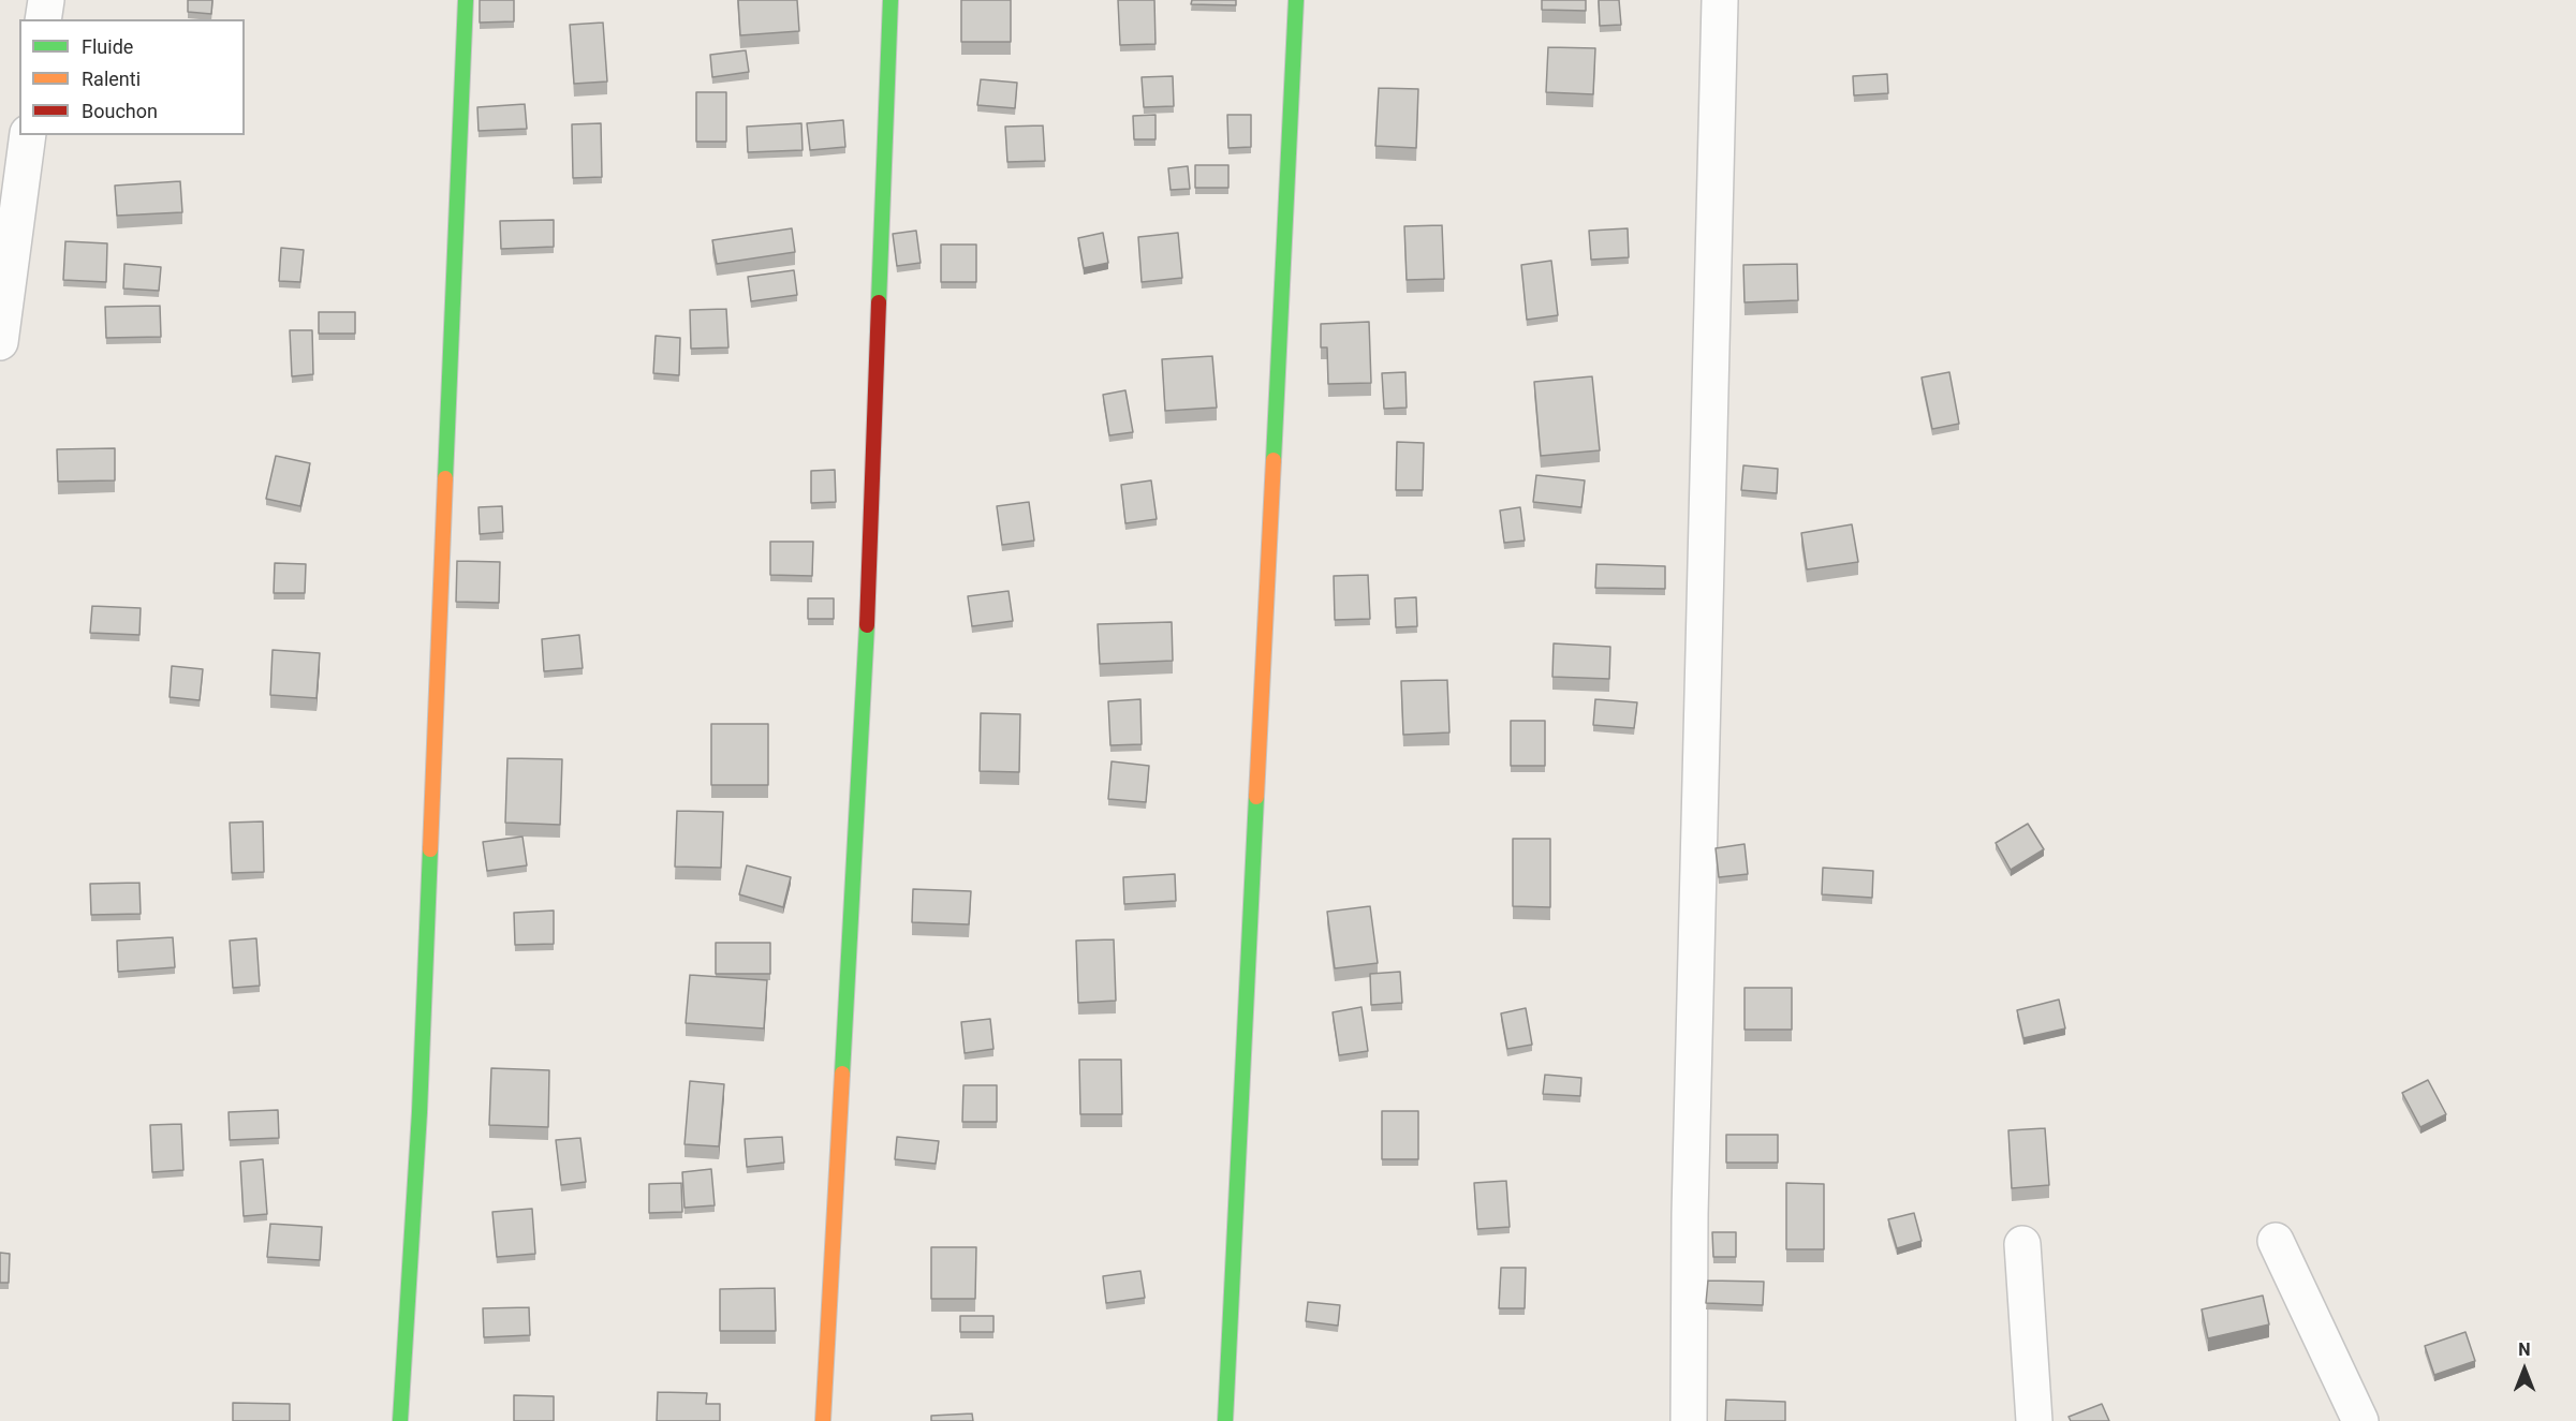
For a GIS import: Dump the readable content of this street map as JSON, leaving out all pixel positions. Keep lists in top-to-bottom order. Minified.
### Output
{"legend":["Fluide","Ralenti","Bouchon"],"north":"top"}
